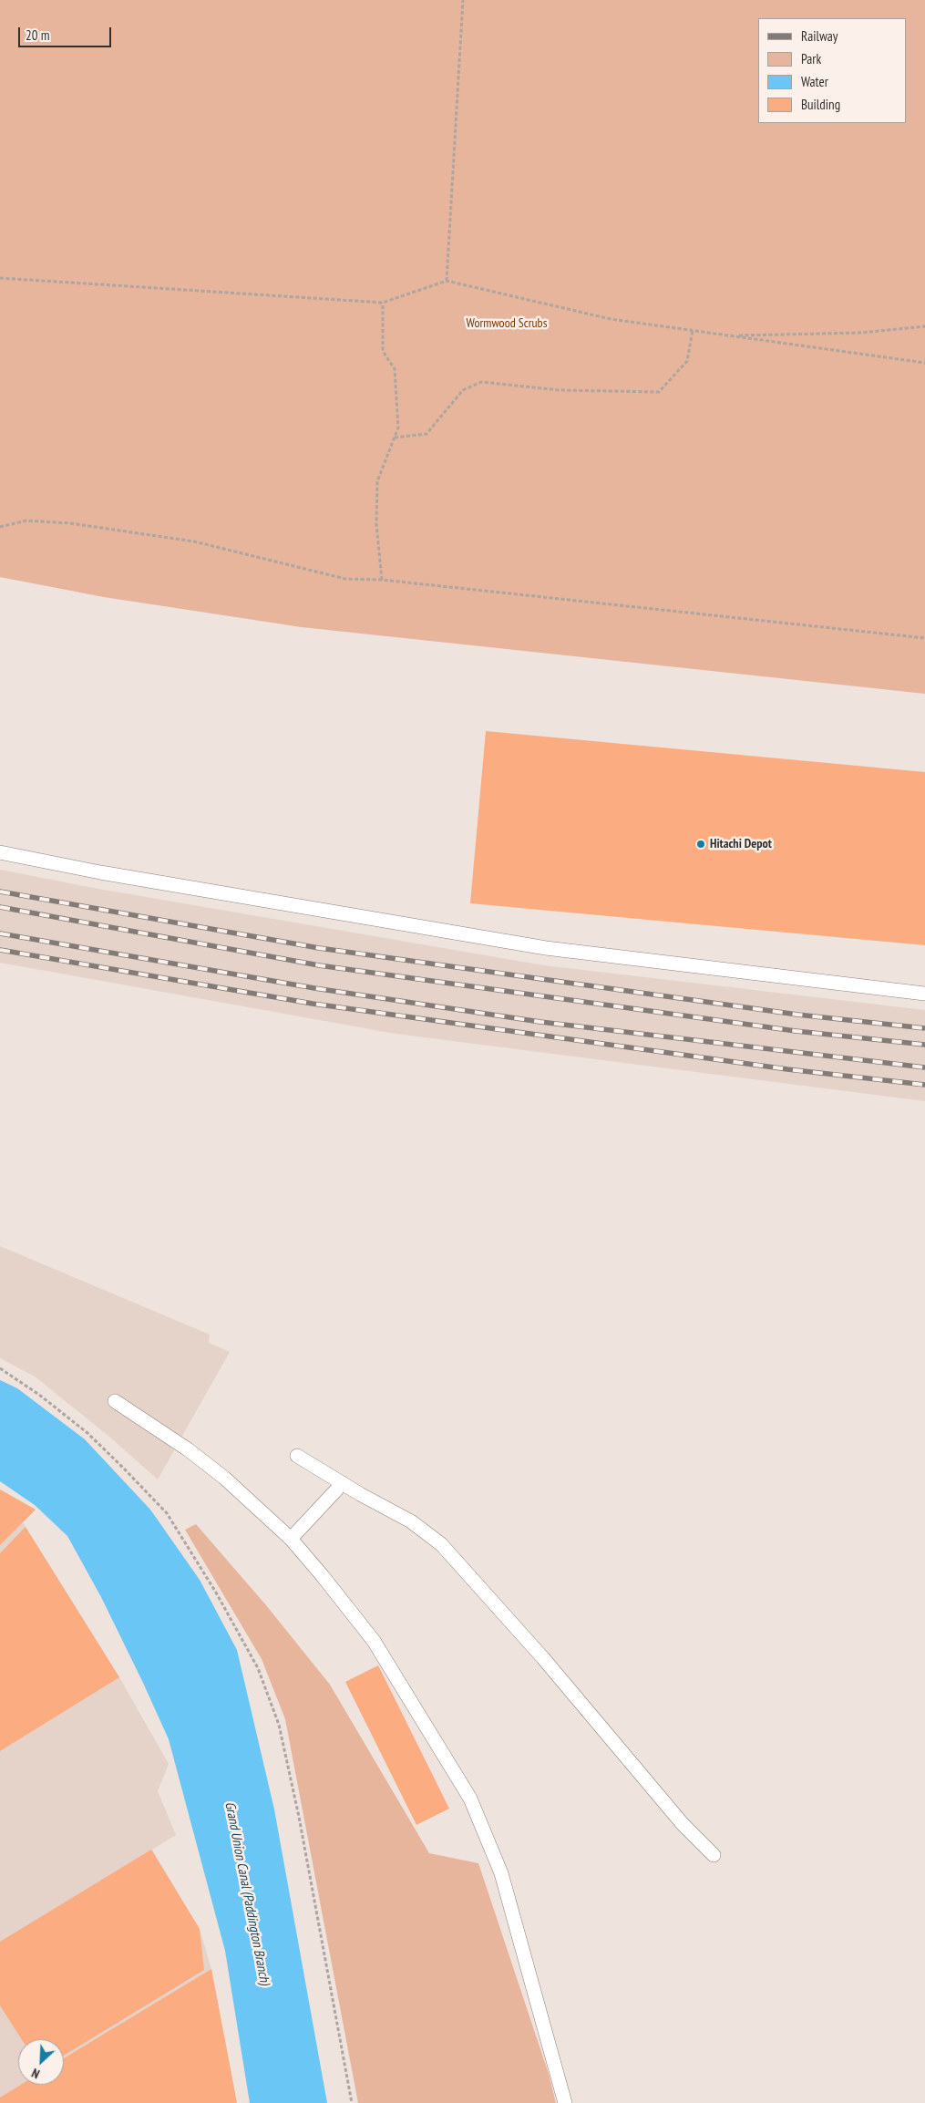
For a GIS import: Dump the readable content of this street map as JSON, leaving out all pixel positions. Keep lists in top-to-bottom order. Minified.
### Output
{"water":["Grand Union Canal (Paddington Branch)"],"parks":["Wormwood Scrubs"],"places":["Hitachi Depot"],"legend":["Railway","Park","Water","Building"],"scale_bar":"20 m","north":"bottom left"}
